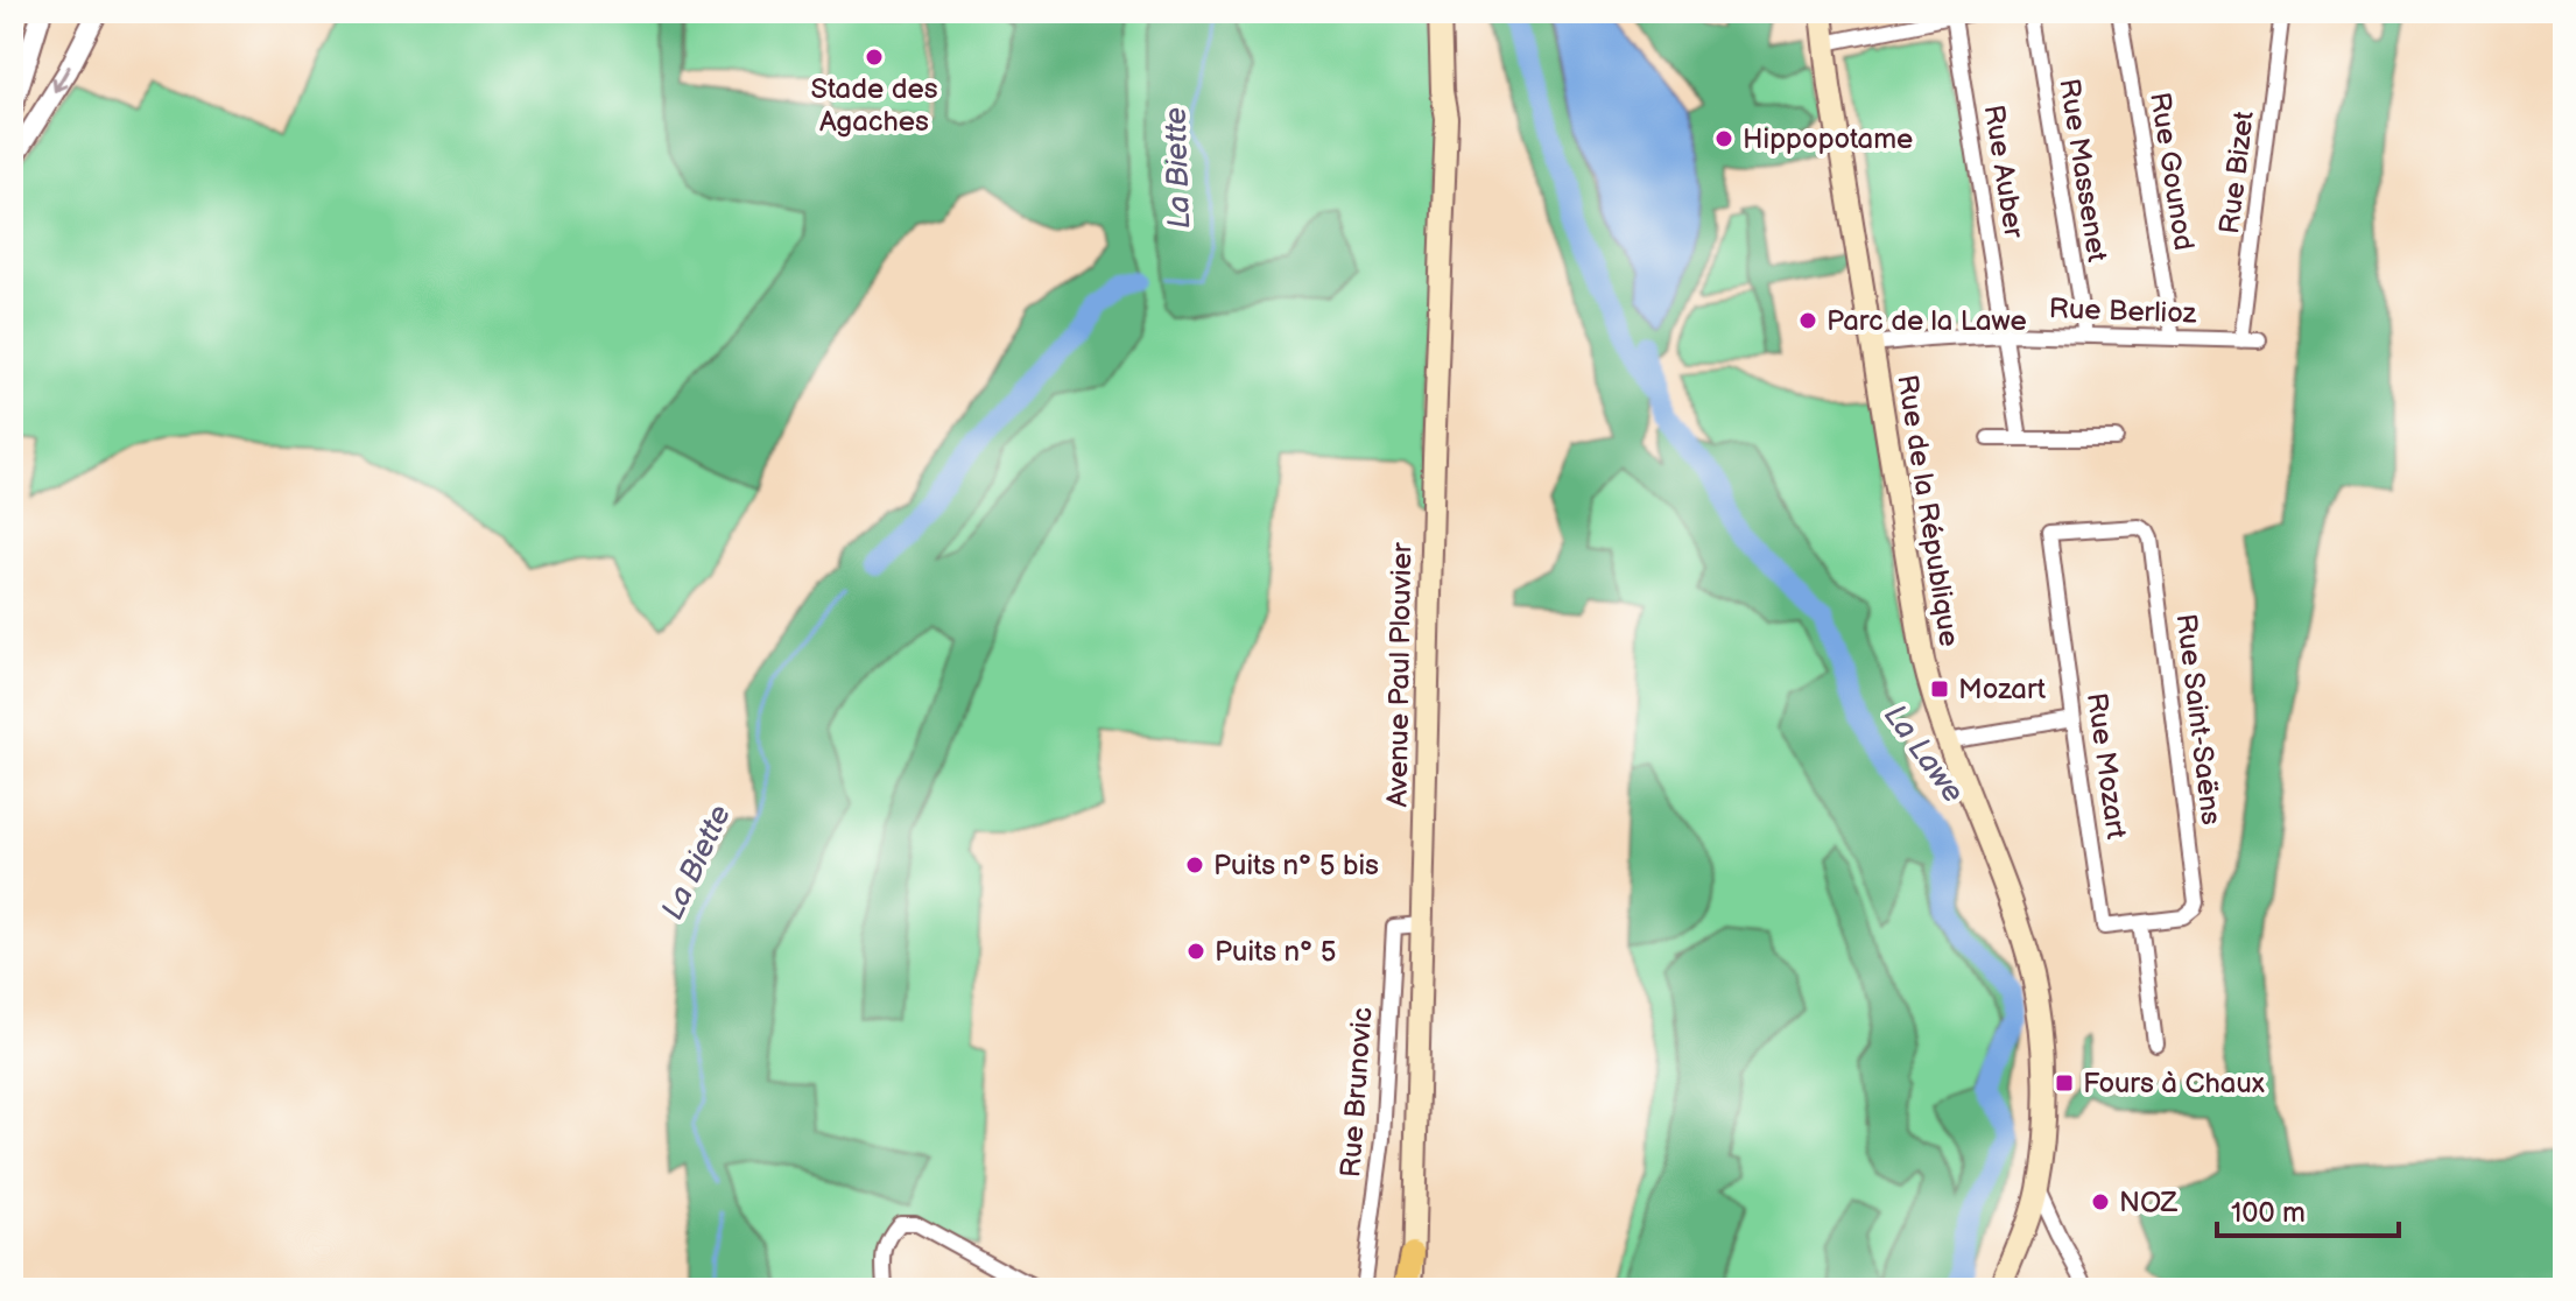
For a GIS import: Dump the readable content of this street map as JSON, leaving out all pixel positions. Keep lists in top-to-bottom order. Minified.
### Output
{"streets":{"main road":["Rue de la République","Avenue Paul Plouvier"],"street":["Rue Massenet","Rue Auber","Rue Gounod","Rue Bizet","Rue Berlioz","Rue Saint-Saëns","Rue Mozart","Rue Brunovic"]},"crossings":[["Rue Massenet","Rue Berlioz"],["Rue Auber","Rue Berlioz"],["Rue Gounod","Rue Berlioz"],["Rue Bizet","Rue Berlioz"],["Rue Berlioz","Rue de la République"],["Avenue Paul Plouvier","Rue Brunovic"],["Rue Saint-Saëns","Rue Mozart"]],"water":["La Biette","La Lawe"],"places":{"other":["Stade des Agaches","Hippopotame","Parc de la Lawe","Puits n° 5 bis","Puits n° 5","NOZ"],"transit":["Mozart","Fours à Chaux"]},"scale_bar":"100 m"}
